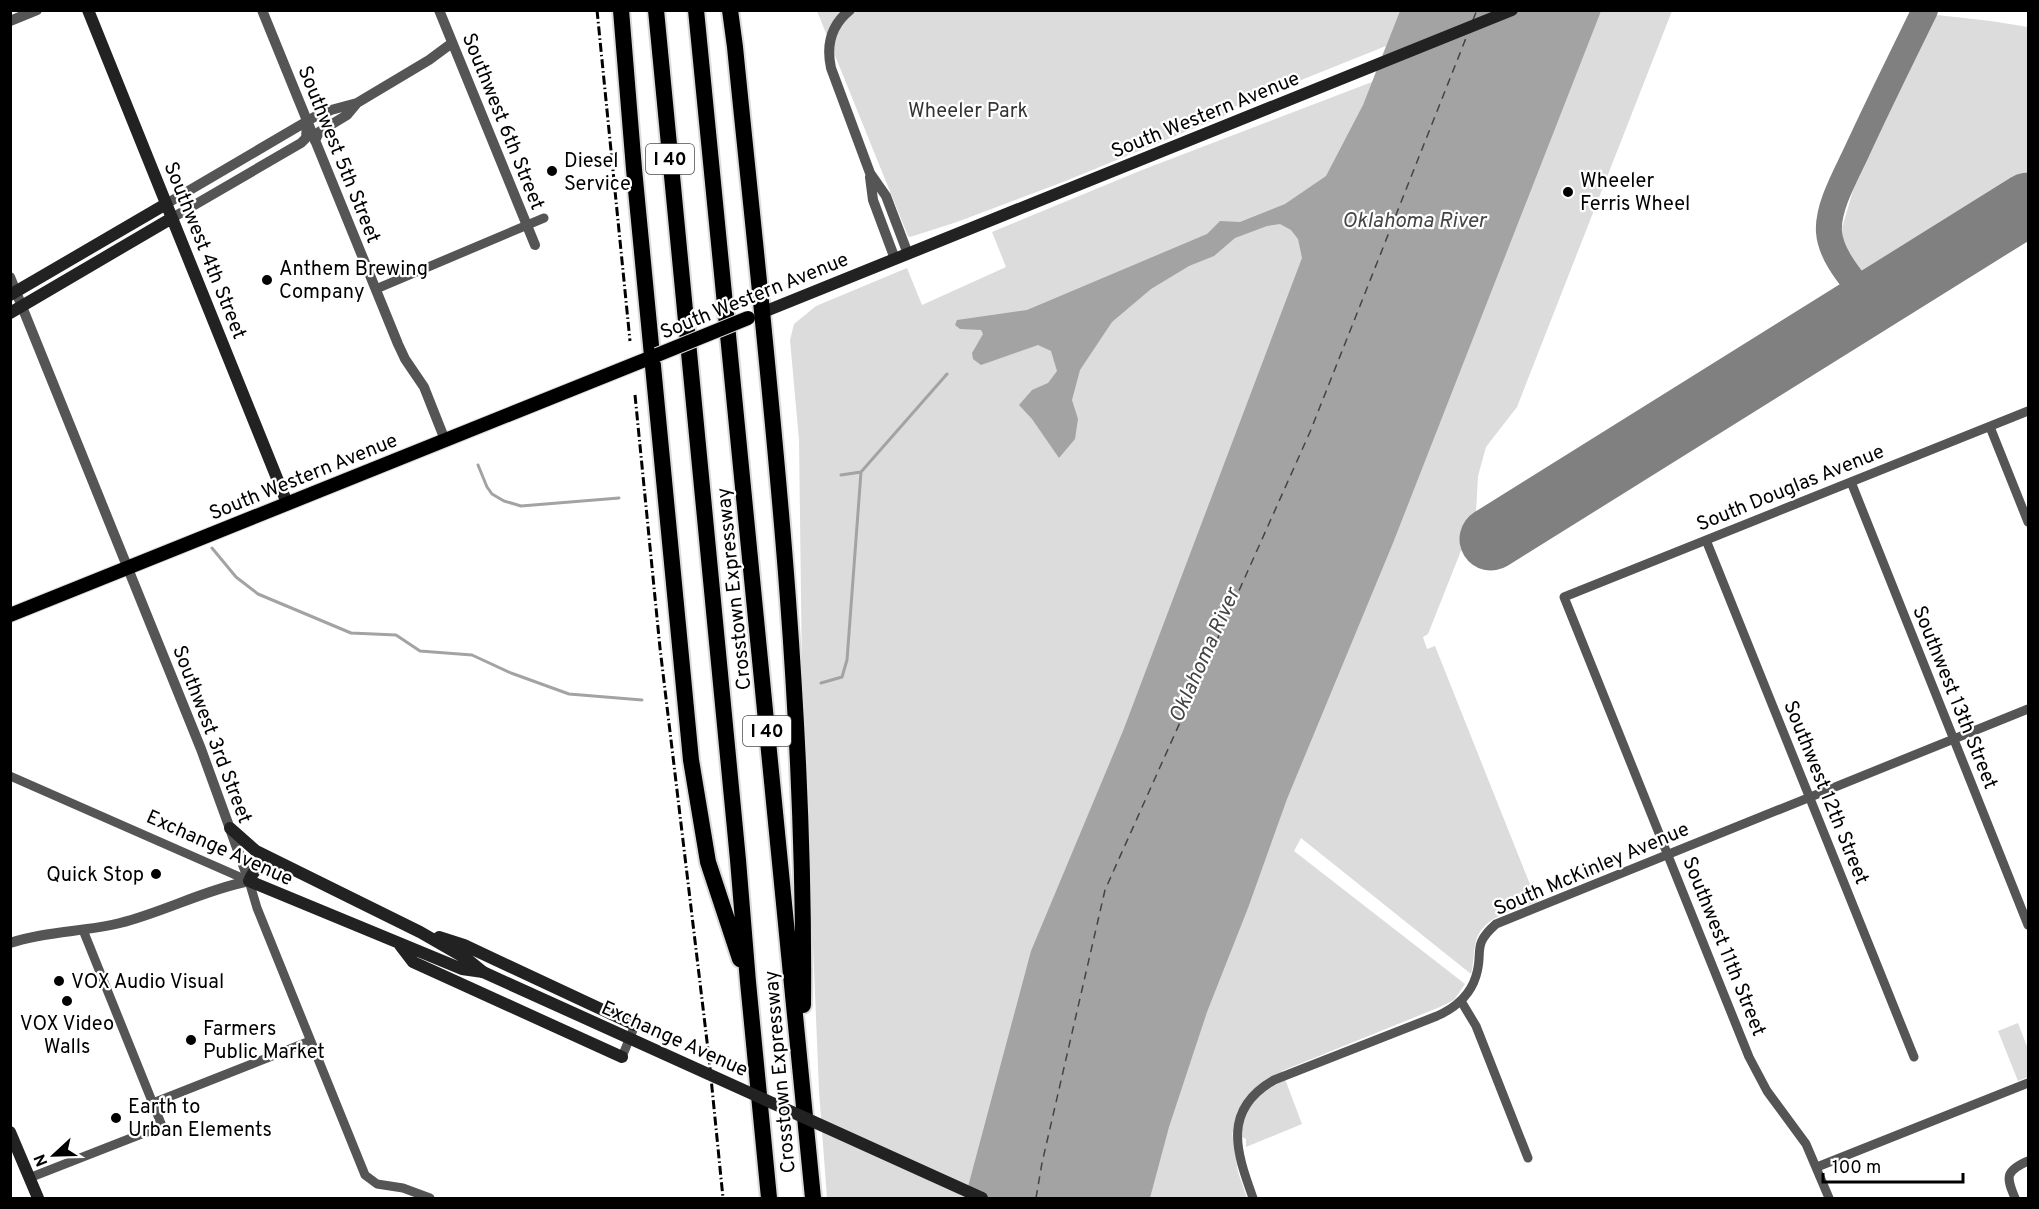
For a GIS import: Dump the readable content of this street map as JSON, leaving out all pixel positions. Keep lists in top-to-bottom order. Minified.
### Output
{"streets":{"highway":["I 40","Crosstown Expressway"],"main road":["South Western Avenue","Southwest 4th Street","Exchange Avenue"],"street":["Southwest 6th Street","Southwest 5th Street","South Douglas Avenue","Southwest 13th Street","Southwest 3rd Street","Southwest 12th Street","South McKinley Avenue","Southwest 11th Street"]},"crossings":[["South Western Avenue","Southwest 5th Street"],["South Western Avenue","Southwest 4th Street"],["South Western Avenue","Southwest 3rd Street"],["South Douglas Avenue","Southwest 13th Street"],["South Douglas Avenue","Southwest 12th Street"],["South Douglas Avenue","Southwest 11th Street"],["Southwest 13th Street","South McKinley Avenue"],["Southwest 3rd Street","Exchange Avenue"],["Southwest 12th Street","South McKinley Avenue"],["South McKinley Avenue","Southwest 11th Street"]],"water":["Oklahoma River"],"parks":["Wheeler Park"],"places":["Diesel Service","Wheeler Ferris Wheel","Anthem Brewing Company","Quick Stop","VOX Audio Visual","VOX Video Walls","Farmers Public Market","Earth to Urban Elements"],"scale_bar":"100 m","north":"left"}
